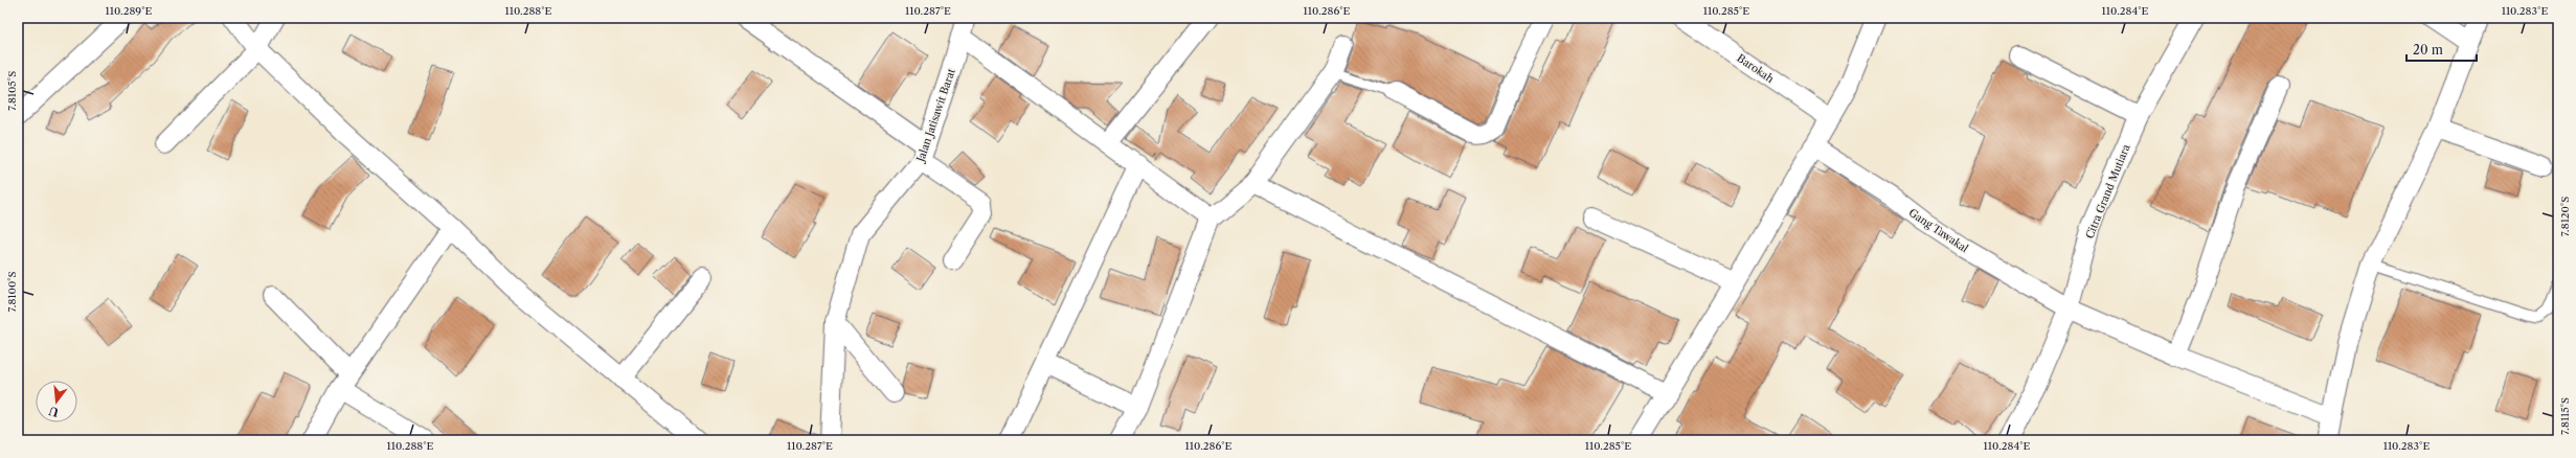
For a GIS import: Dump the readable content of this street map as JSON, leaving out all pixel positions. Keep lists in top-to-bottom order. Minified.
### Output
{"streets":{"street":["Barokah","Jalan Jatisawit Barat","Citra Grand Mutiara","Gang Tawakal"]},"crossings":[["Citra Grand Mutiara","Gang Tawakal"]],"scale_bar":"20 m","north":"bottom","coordinates":["110.289°E","110.288°E","110.287°E","110.286°E","110.285°E","110.284°E","110.283°E","7.8105°S","7.8120°S","7.8100°S","7.8115°S"]}
